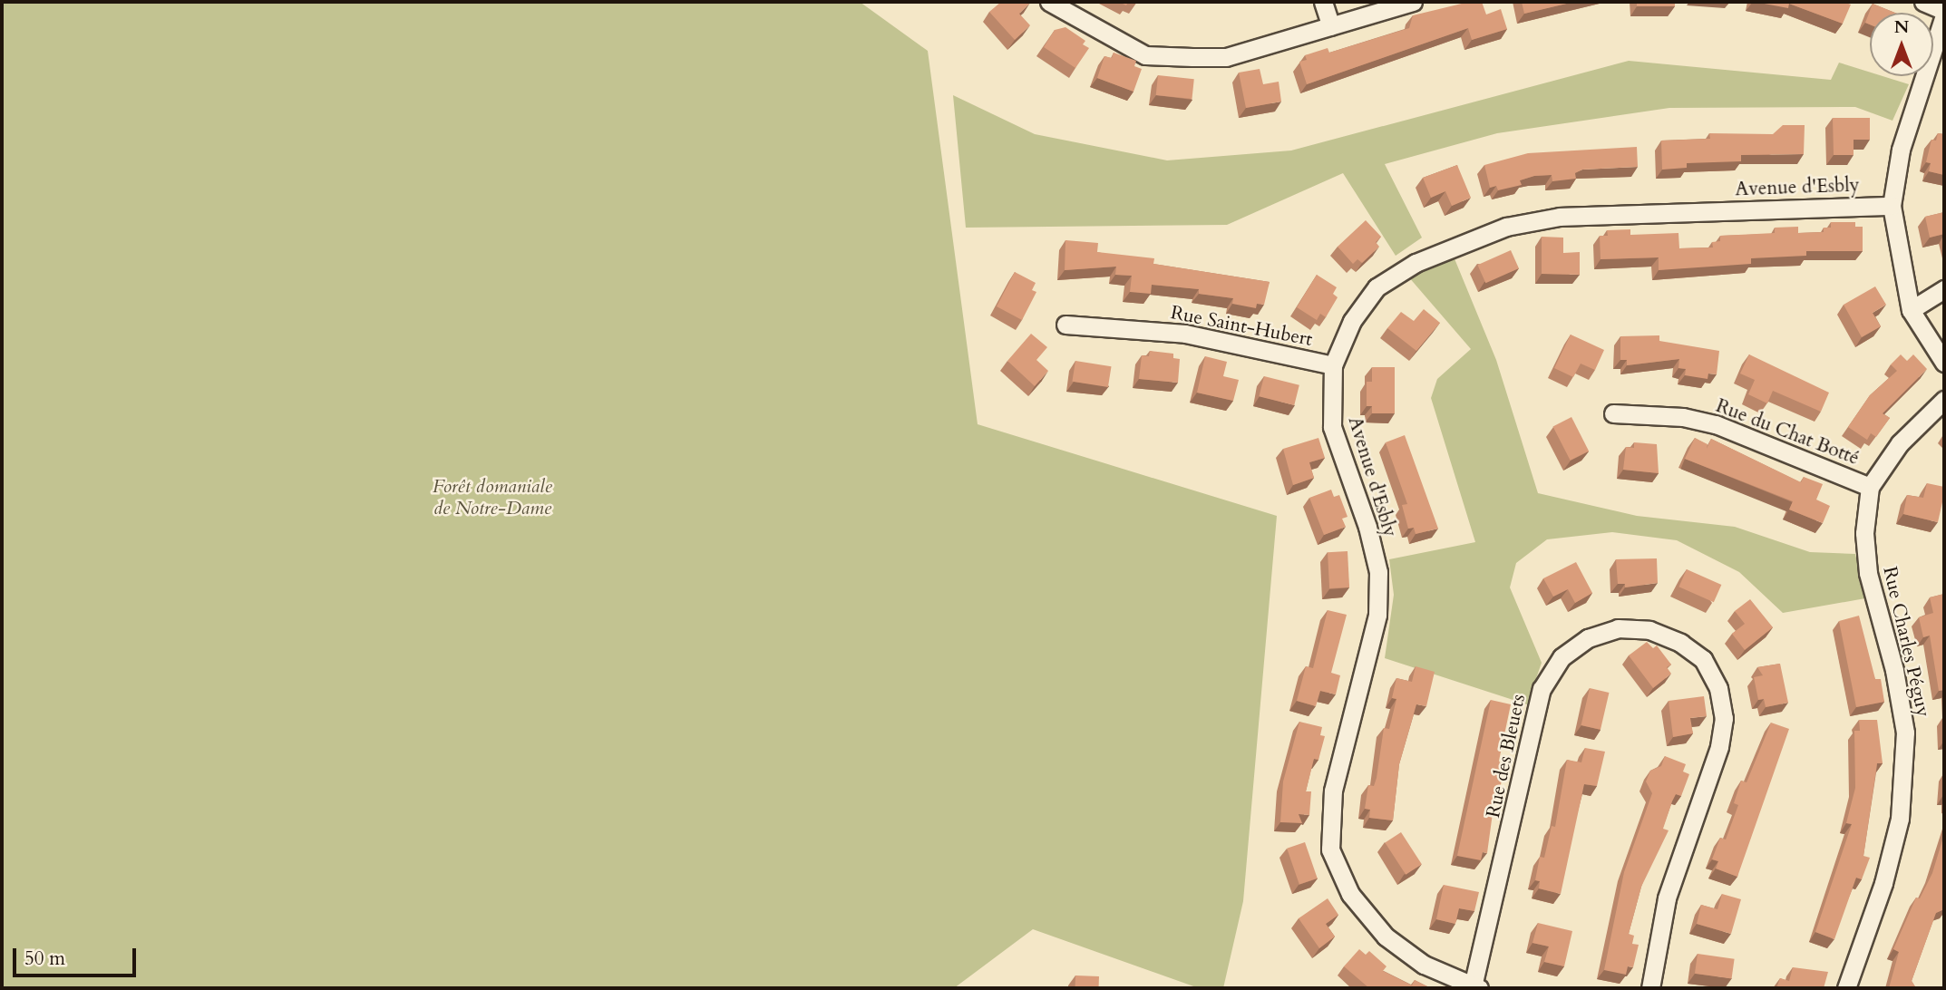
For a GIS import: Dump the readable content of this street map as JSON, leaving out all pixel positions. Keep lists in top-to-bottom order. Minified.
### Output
{"streets":{"street":["Avenue d'Esbly","Rue Saint-Hubert","Rue du Chat Botté","Rue Charles Péguy","Rue des Bleuets"]},"crossings":[["Avenue d'Esbly","Rue Saint-Hubert"],["Avenue d'Esbly","Rue des Bleuets"],["Rue du Chat Botté","Rue Charles Péguy"]],"parks":["Forêt domaniale de Notre-Dame"],"scale_bar":"50 m","north":"top"}
